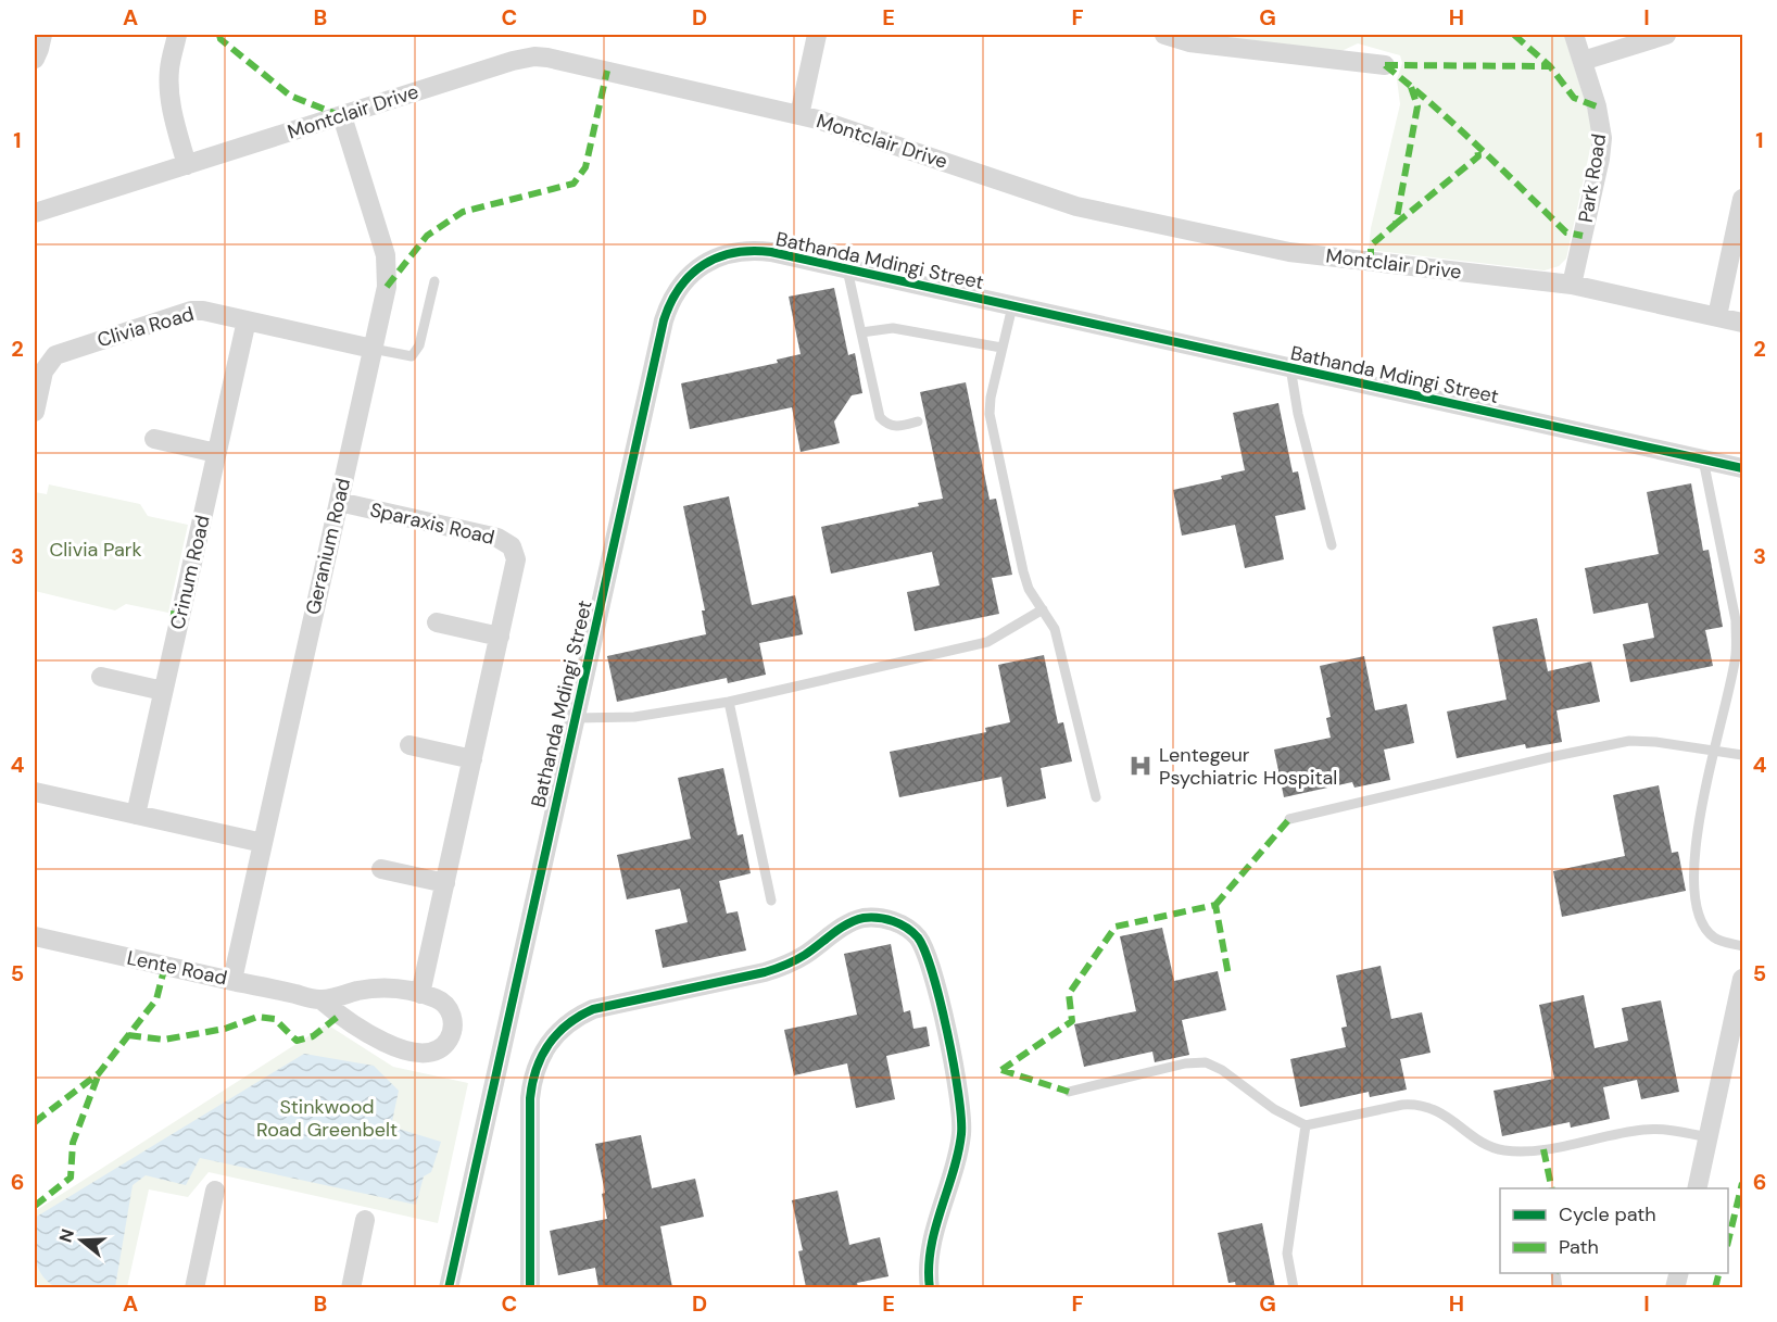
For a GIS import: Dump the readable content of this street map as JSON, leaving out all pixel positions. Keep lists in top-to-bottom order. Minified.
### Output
{"streets":{"street":["Montclair Drive","Park Road","Bathanda Mdingi Street","Clivia Road","Sparaxis Road","Geranium Road","Crinum Road","Lente Road"]},"crossings":[["Montclair Drive","Park Road"],["Montclair Drive","Geranium Road"],["Clivia Road","Geranium Road"],["Clivia Road","Crinum Road"],["Sparaxis Road","Geranium Road"],["Sparaxis Road","Lente Road"],["Geranium Road","Lente Road"]],"parks":["Clivia Park","Stinkwood Road Greenbelt"],"places":{"hospital":["Lentegeur Psychiatric Hospital"]},"legend":["Cycle path","Path"],"north":"left","grid":{"columns":["A","B","C","D","E","F","G","H","I"],"rows":["1","2","3","4","5","6"]}}
